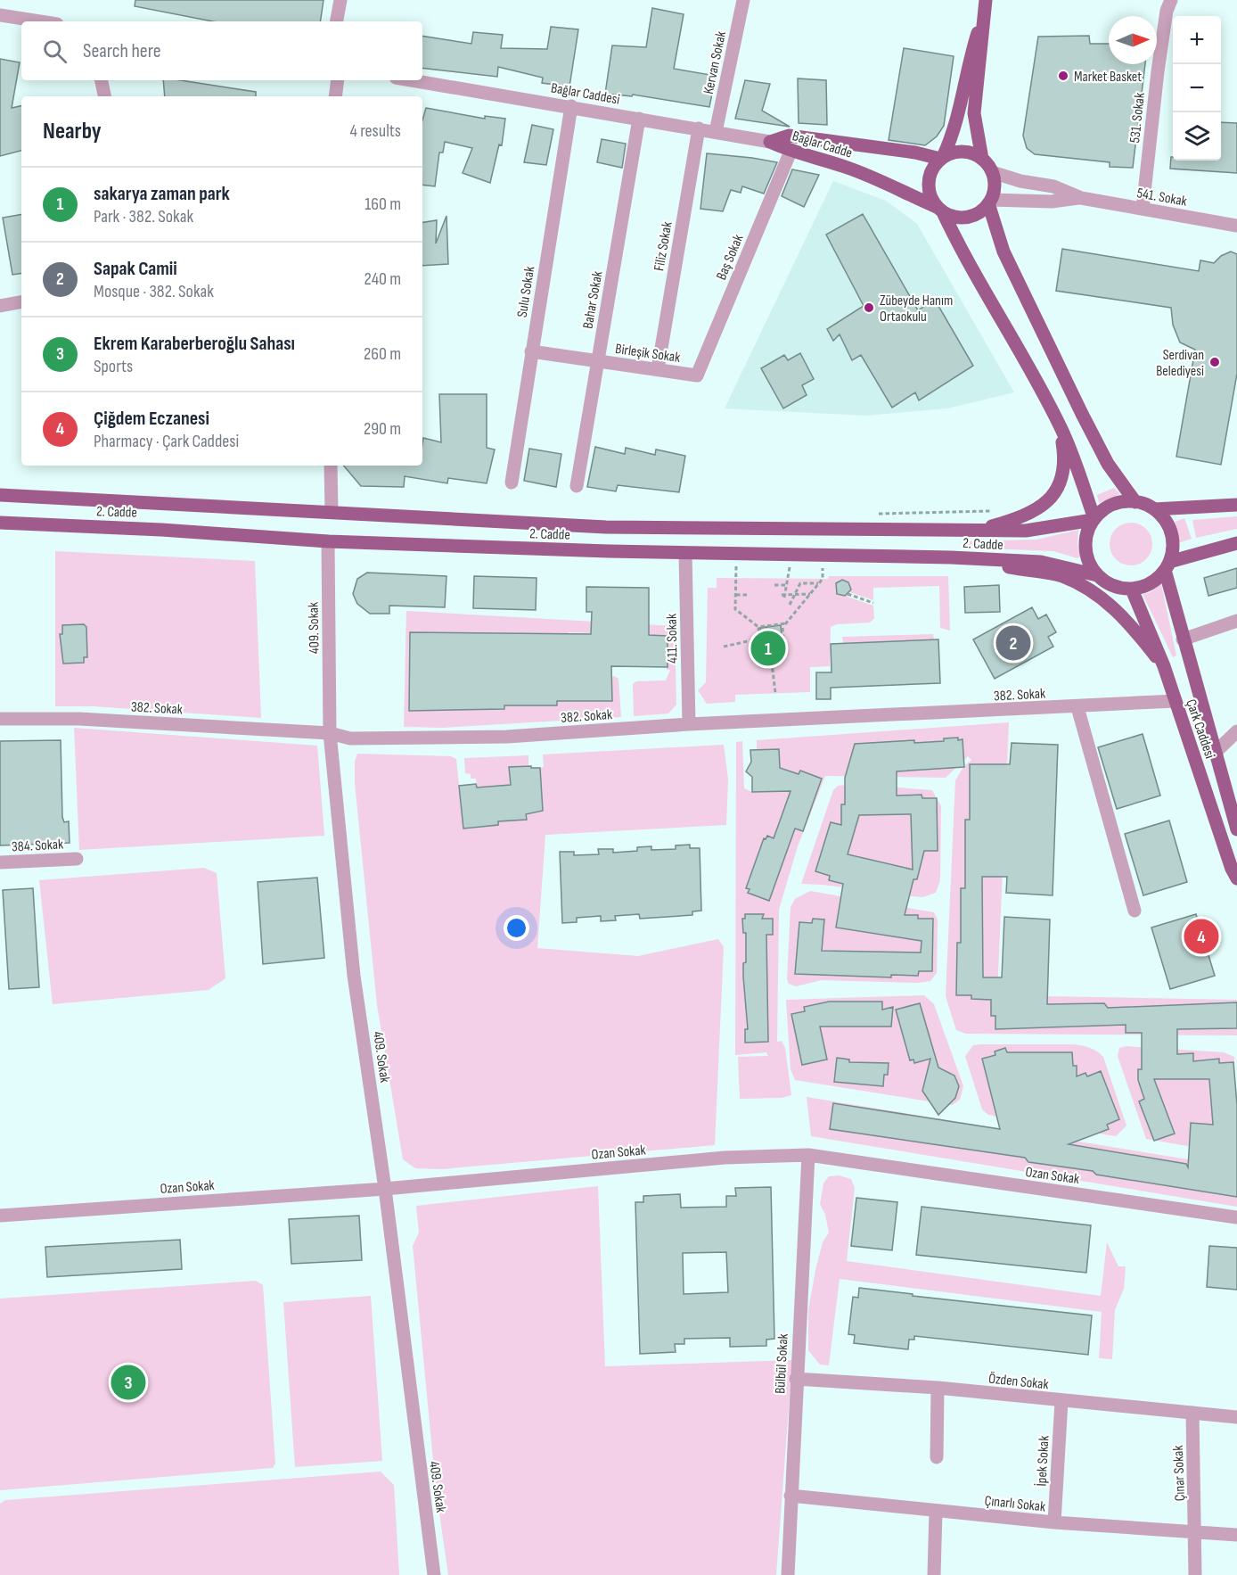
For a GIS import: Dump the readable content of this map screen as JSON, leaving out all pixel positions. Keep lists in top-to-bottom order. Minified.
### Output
{"streets":{"main road":["Bağlar Cadde","2. Cadde","Çark Caddesi"],"street":["Kervan Sokak","Bağlar Caddesi","531. Sokak","541. Sokak","Filiz Sokak","Baş Sokak","Sulu Sokak","Bahar Sokak","Birleşik Sokak","409. Sokak","411. Sokak","382. Sokak","384. Sokak","Ozan Sokak","Bülbül Sokak","Özden Sokak","İpek Sokak","Çınar Sokak","Çınarlı Sokak"]},"crossings":[["Kervan Sokak","Bağlar Caddesi"],["Bağlar Caddesi","Bağlar Cadde"],["Bağlar Caddesi","Filiz Sokak"],["Bağlar Caddesi","Sulu Sokak"],["Bağlar Caddesi","Bahar Sokak"],["531. Sokak","541. Sokak"],["Bağlar Cadde","Baş Sokak"],["Filiz Sokak","Birleşik Sokak"],["Baş Sokak","Birleşik Sokak"],["Sulu Sokak","Birleşik Sokak"],["Bahar Sokak","Birleşik Sokak"],["2. Cadde","409. Sokak"],["2. Cadde","411. Sokak"],["2. Cadde","Çark Caddesi"],["409. Sokak","382. Sokak"],["409. Sokak","Ozan Sokak"],["411. Sokak","382. Sokak"],["382. Sokak","Çark Caddesi"],["Ozan Sokak","Bülbül Sokak"],["Bülbül Sokak","Özden Sokak"],["Bülbül Sokak","Çınarlı Sokak"],["Özden Sokak","İpek Sokak"],["Özden Sokak","Çınar Sokak"],["İpek Sokak","Çınarlı Sokak"],["Çınar Sokak","Çınarlı Sokak"]],"places":["Market Basket","Zübeyde Hanım Ortaokulu","Serdivan Belediyesi"],"north":"right","page":{"map_buttons":["+","−"],"search":"Search here","heading":["Nearby","4 results"],"list":[{"mark":"1","name":"sakarya zaman park","note":"Park · 382. Sokak","value":"160 m"},{"mark":"2","name":"Sapak Camii","note":"Mosque · 382. Sokak","value":"240 m"},{"mark":"3","name":"Ekrem Karaberberoğlu Sahası","note":"Sports","value":"260 m"},{"mark":"4","name":"Çiğdem Eczanesi","note":"Pharmacy · Çark Caddesi","value":"290 m"}],"pins":["2","1","4","3"]}}
